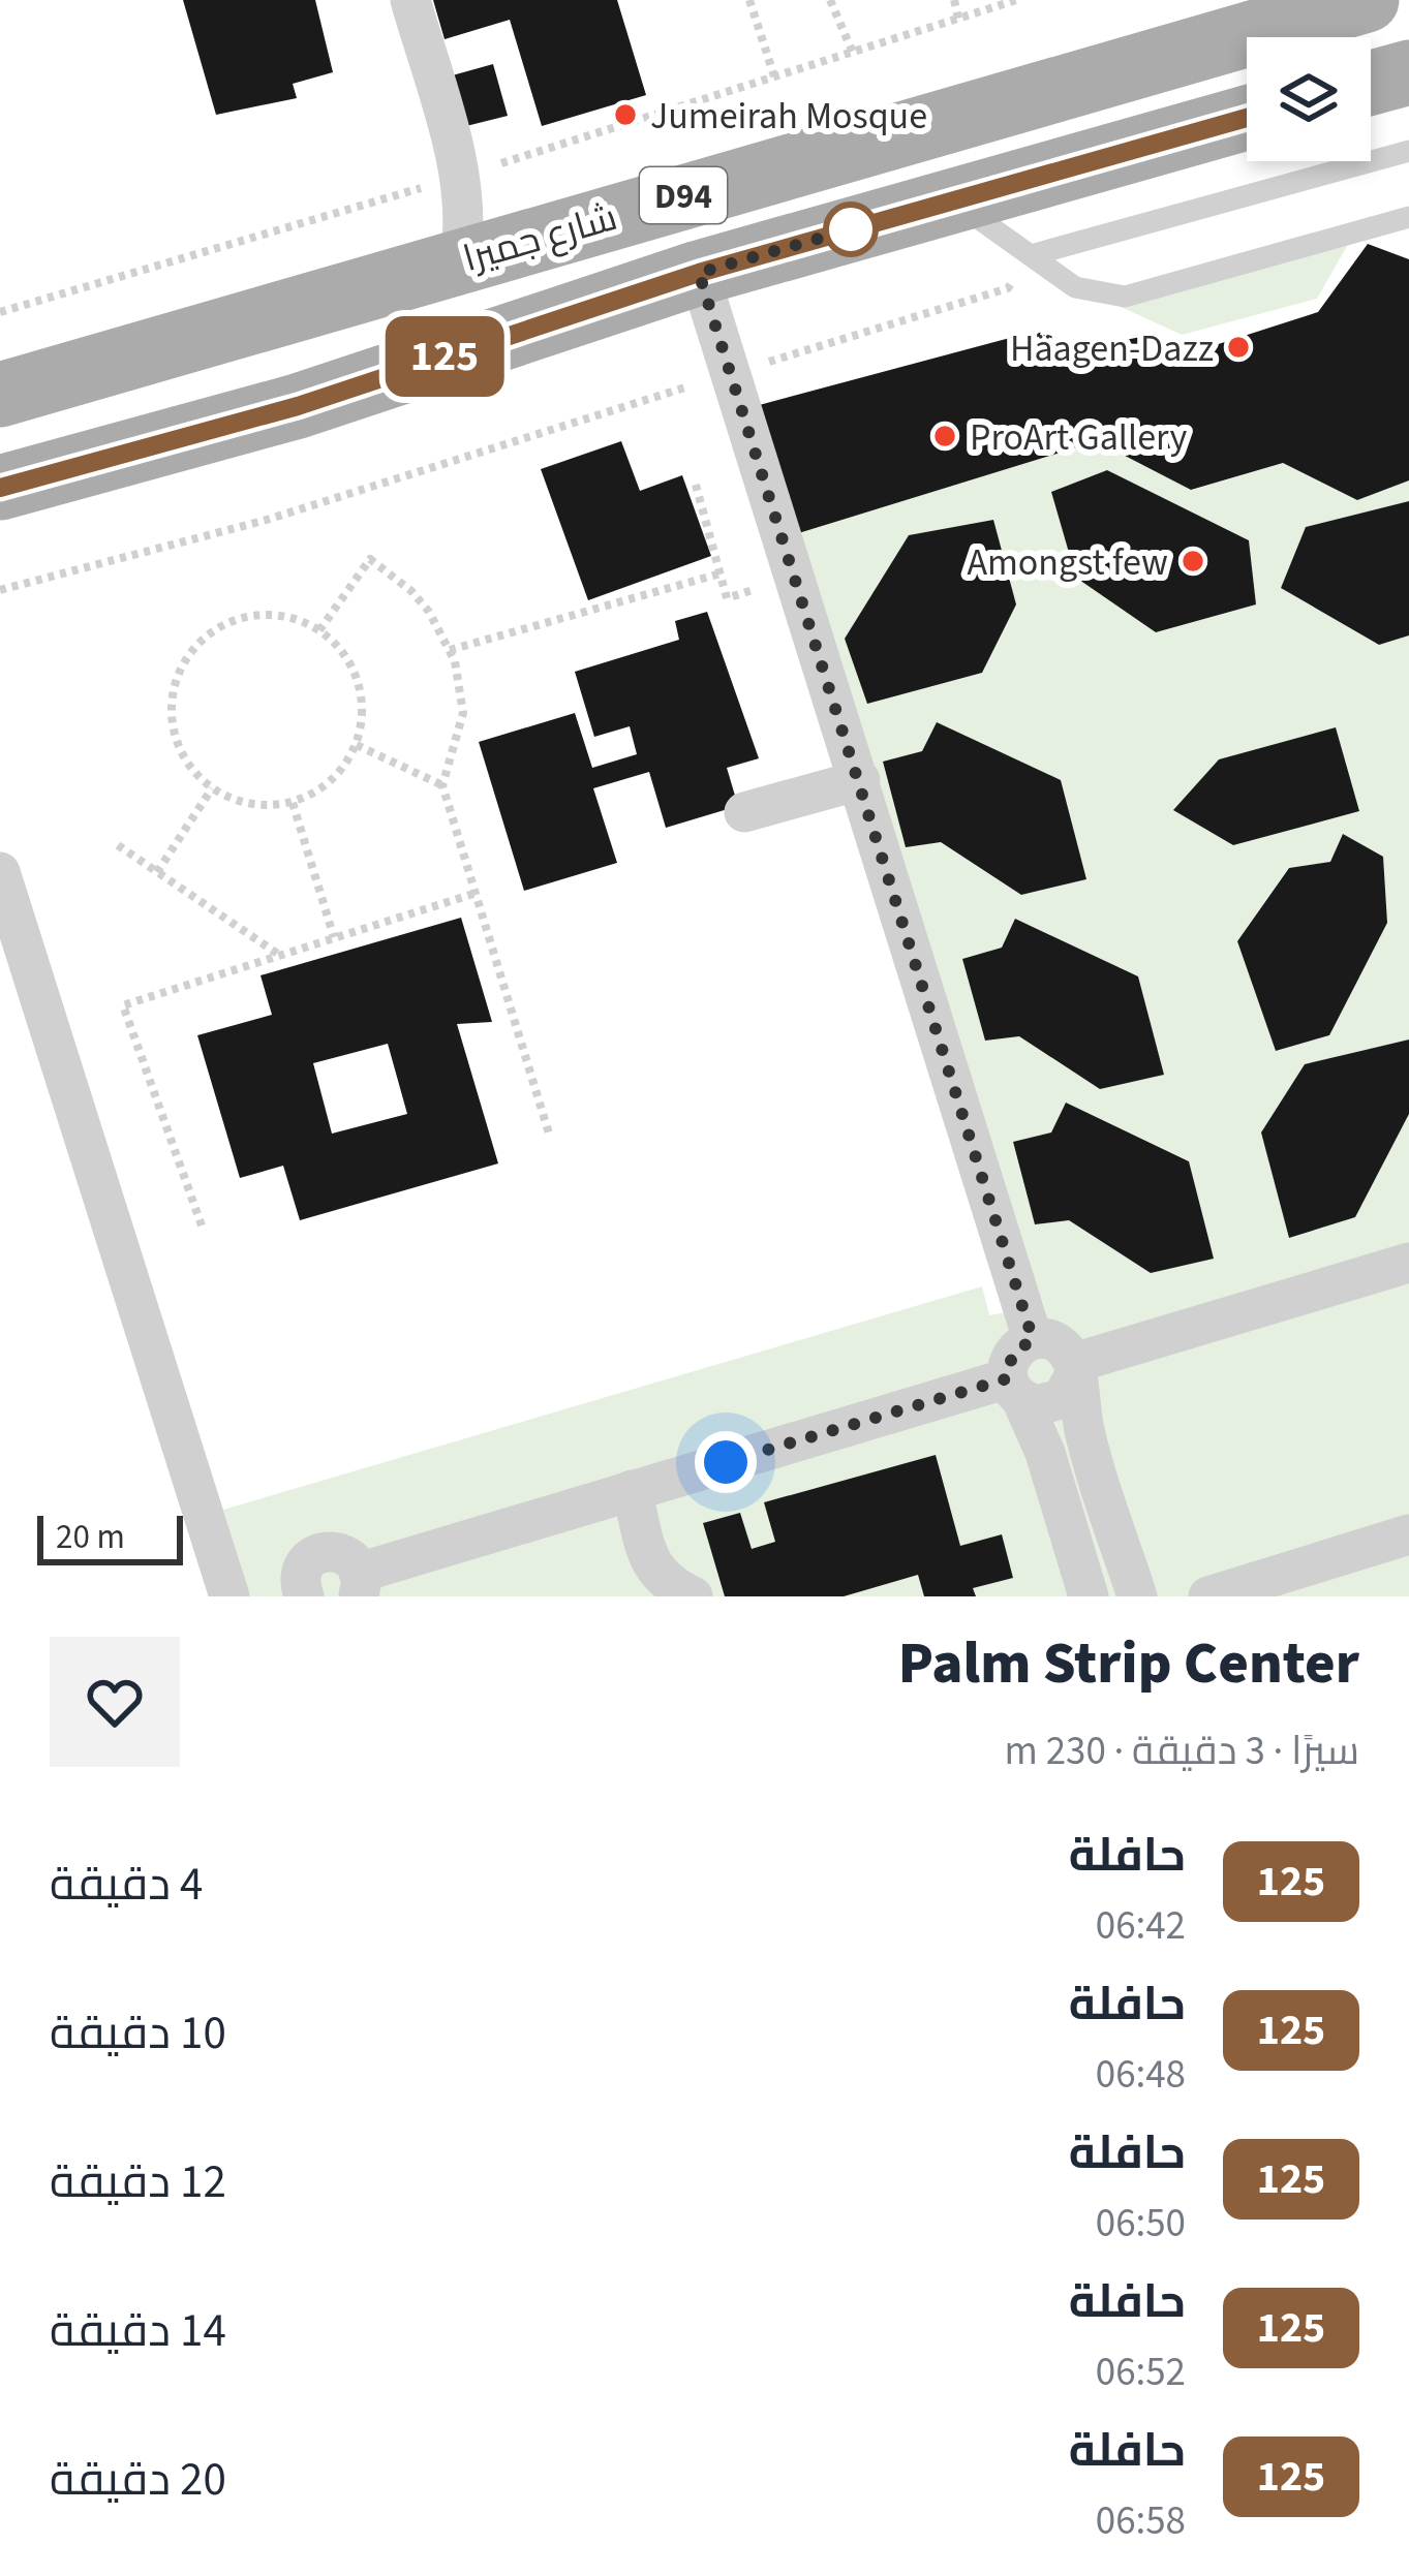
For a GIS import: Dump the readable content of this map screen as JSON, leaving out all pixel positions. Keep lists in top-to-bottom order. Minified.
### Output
{"streets":{"main road":["D94","شارع جميرا"]},"places":["Jumeirah Mosque","Häagen-Dazz","ProArt Gallery","Amongst few"],"lines":["bus line 125"],"scale_bar":"20 m","page":{"on_map":"125","scale":"20 m","heading":["Palm Strip Center","سيرًا · 3 دقيقة · 230 m"],"list":[{"mark":"125","name":"حافلة","note":"06:42","value":"4 دقيقة"},{"mark":"125","name":"حافلة","note":"06:48","value":"10 دقيقة"},{"mark":"125","name":"حافلة","note":"06:50","value":"12 دقيقة"},{"mark":"125","name":"حافلة","note":"06:52","value":"14 دقيقة"},{"mark":"125","name":"حافلة","note":"06:58","value":"20 دقيقة"}]}}
